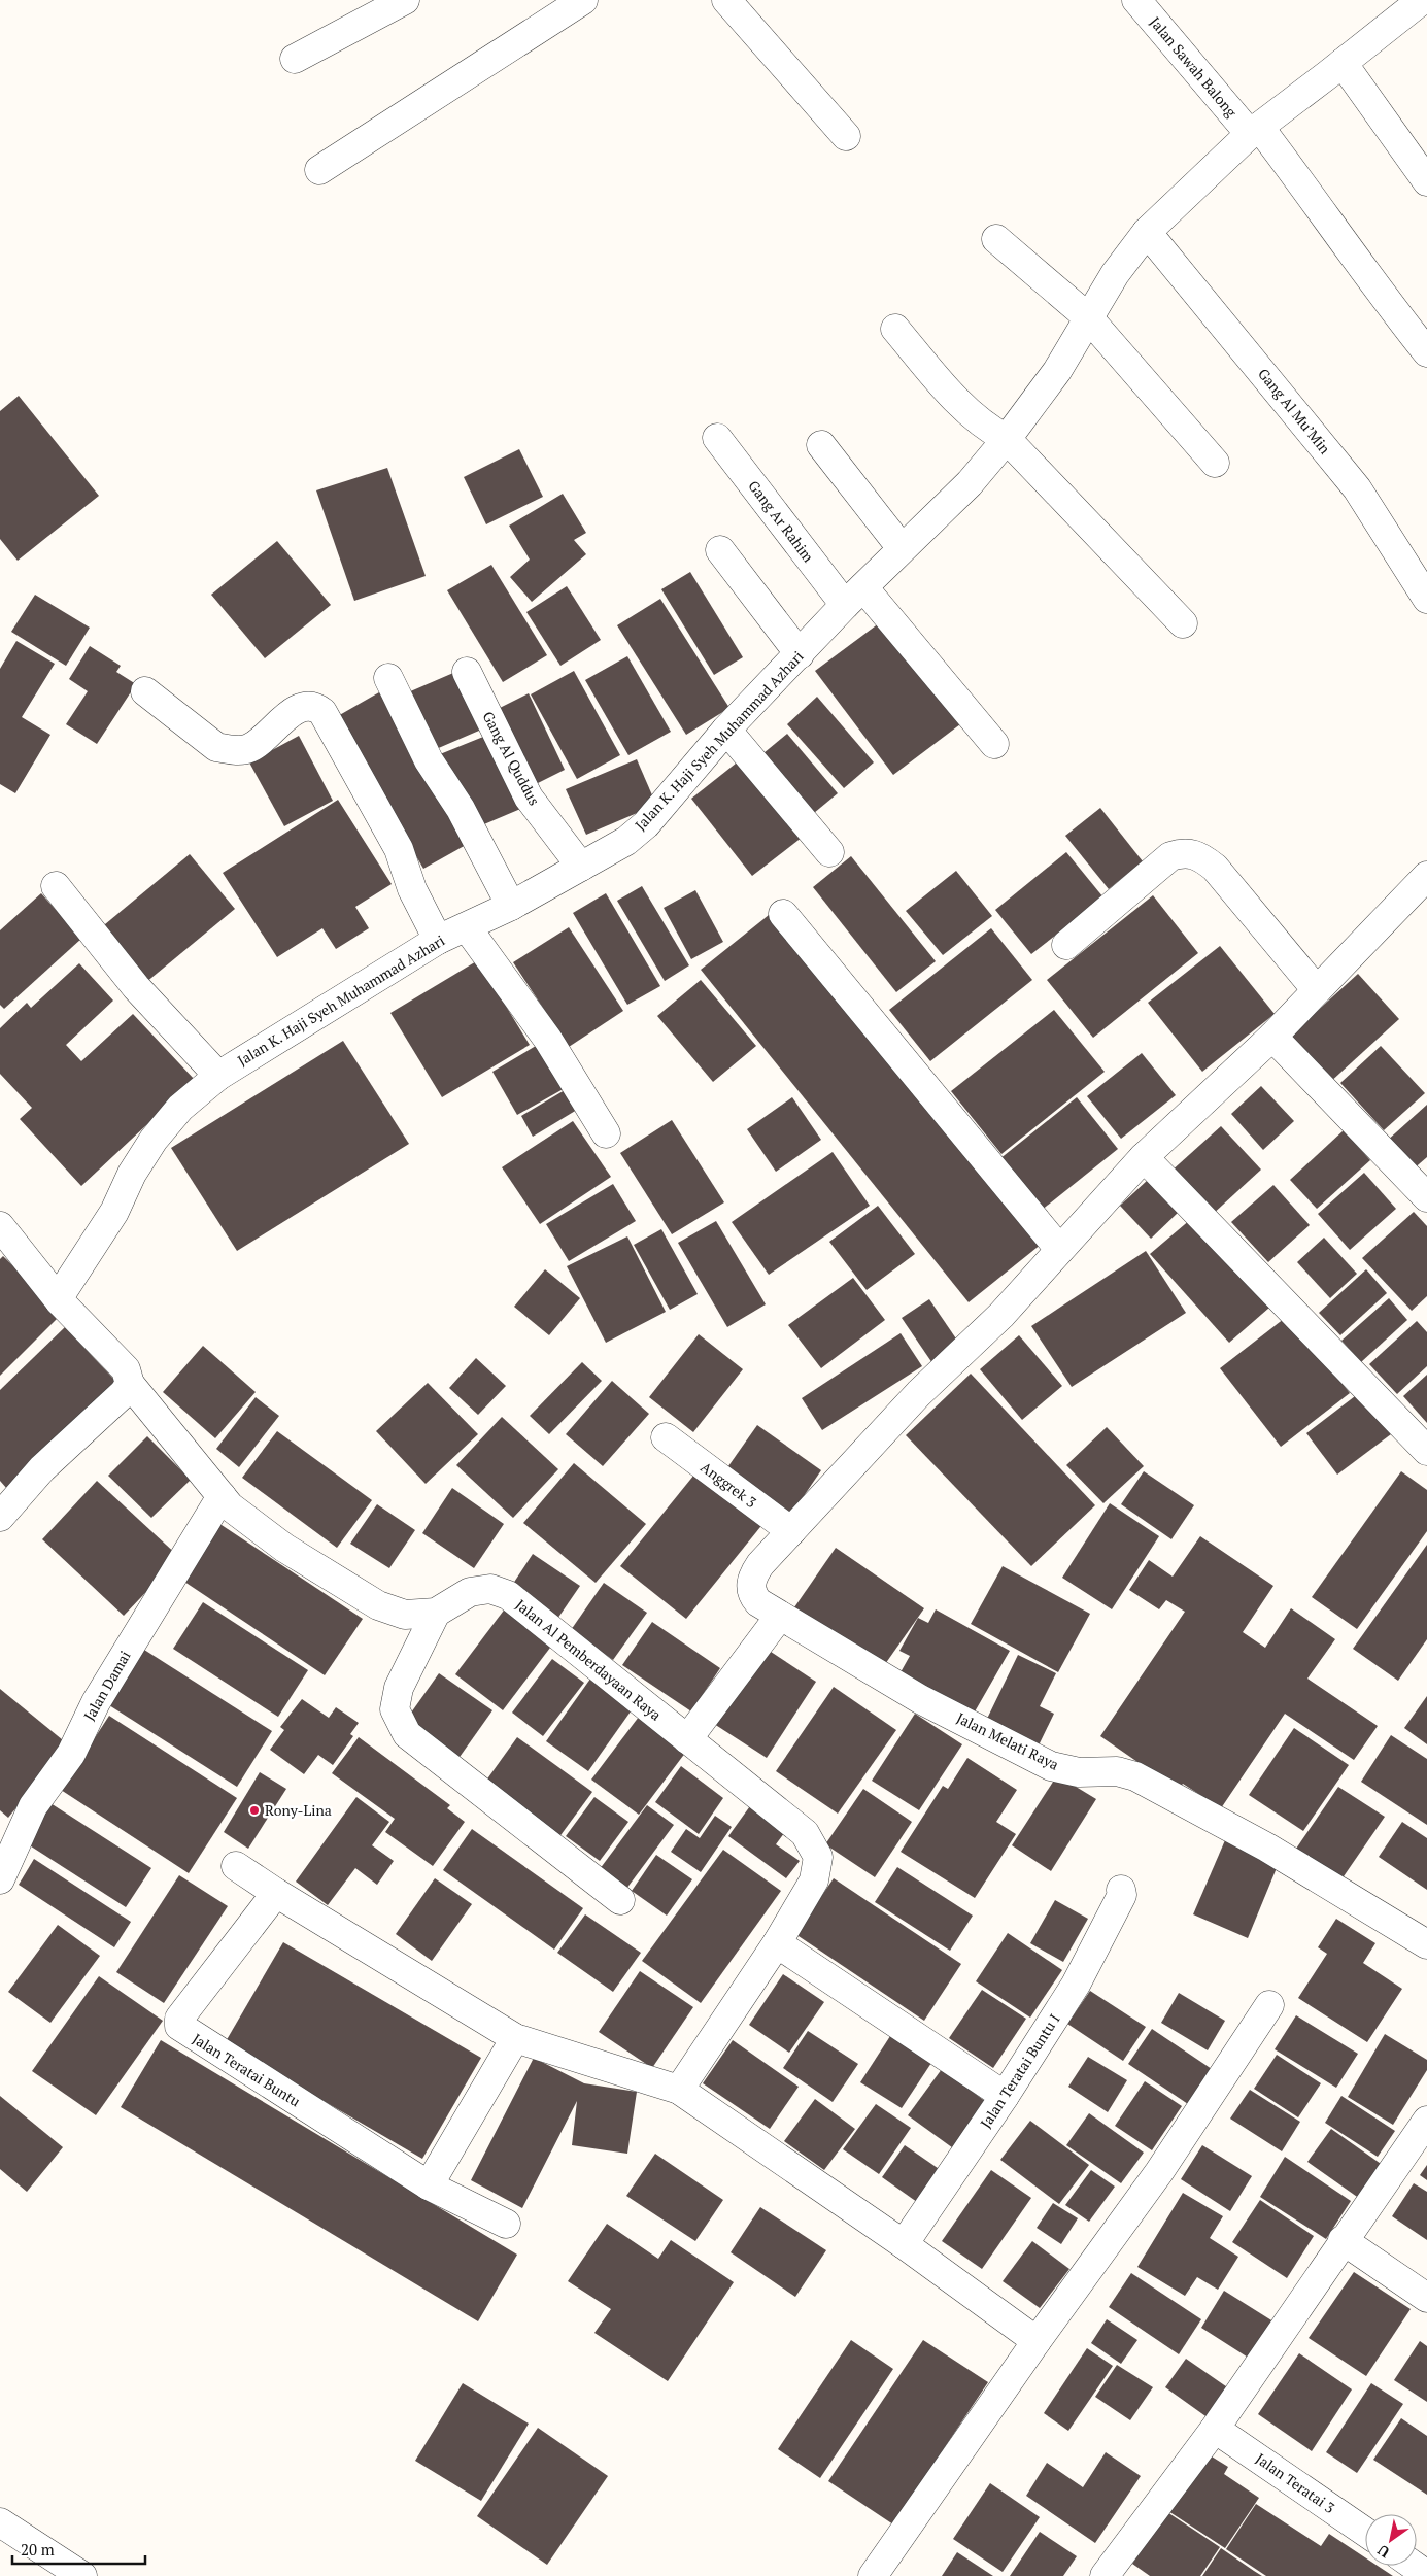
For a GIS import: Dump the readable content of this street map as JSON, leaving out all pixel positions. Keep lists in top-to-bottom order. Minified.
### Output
{"streets":{"street":["Jalan Sawah Balong","Gang Al Mu’Min","Gang Ar Rahim","Jalan K. Haji Syeh Muhammad Azhari","Gang Al Quddus","Anggrek 3","Jalan Al Pemberdayaan Raya","Jalan Damai","Jalan Melati Raya","Jalan Teratai Buntu","Jalan Teratai Buntu I","Jalan Teratai 3"]},"crossings":[["Jalan Sawah Balong","Jalan K. Haji Syeh Muhammad Azhari"],["Gang Al Mu’Min","Jalan K. Haji Syeh Muhammad Azhari"],["Gang Ar Rahim","Jalan K. Haji Syeh Muhammad Azhari"],["Jalan K. Haji Syeh Muhammad Azhari","Gang Al Quddus"],["Jalan Al Pemberdayaan Raya","Jalan Damai"]],"places":["Rony-Lina"],"scale_bar":"20 m","north":"bottom left"}
